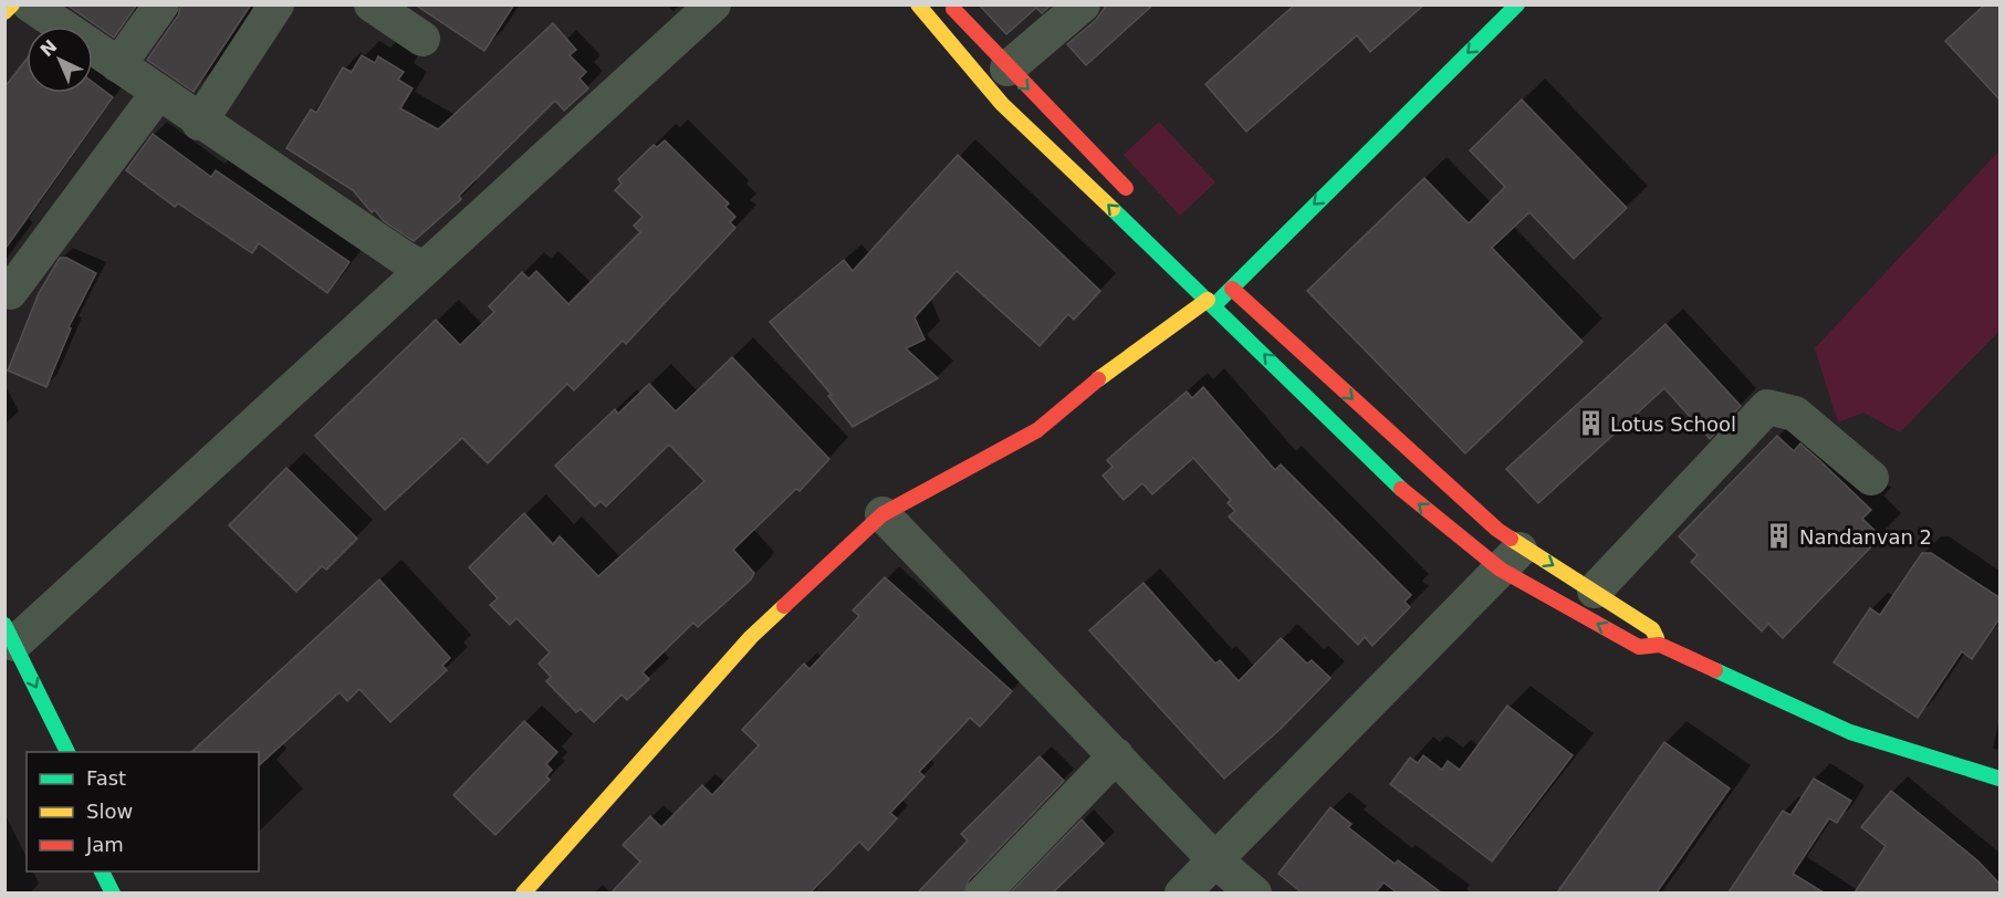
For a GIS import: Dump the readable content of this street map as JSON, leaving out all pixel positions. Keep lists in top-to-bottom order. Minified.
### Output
{"places":{"building":["Lotus School","Nandanvan 2"]},"legend":["Fast","Slow","Jam"],"north":"top left"}
